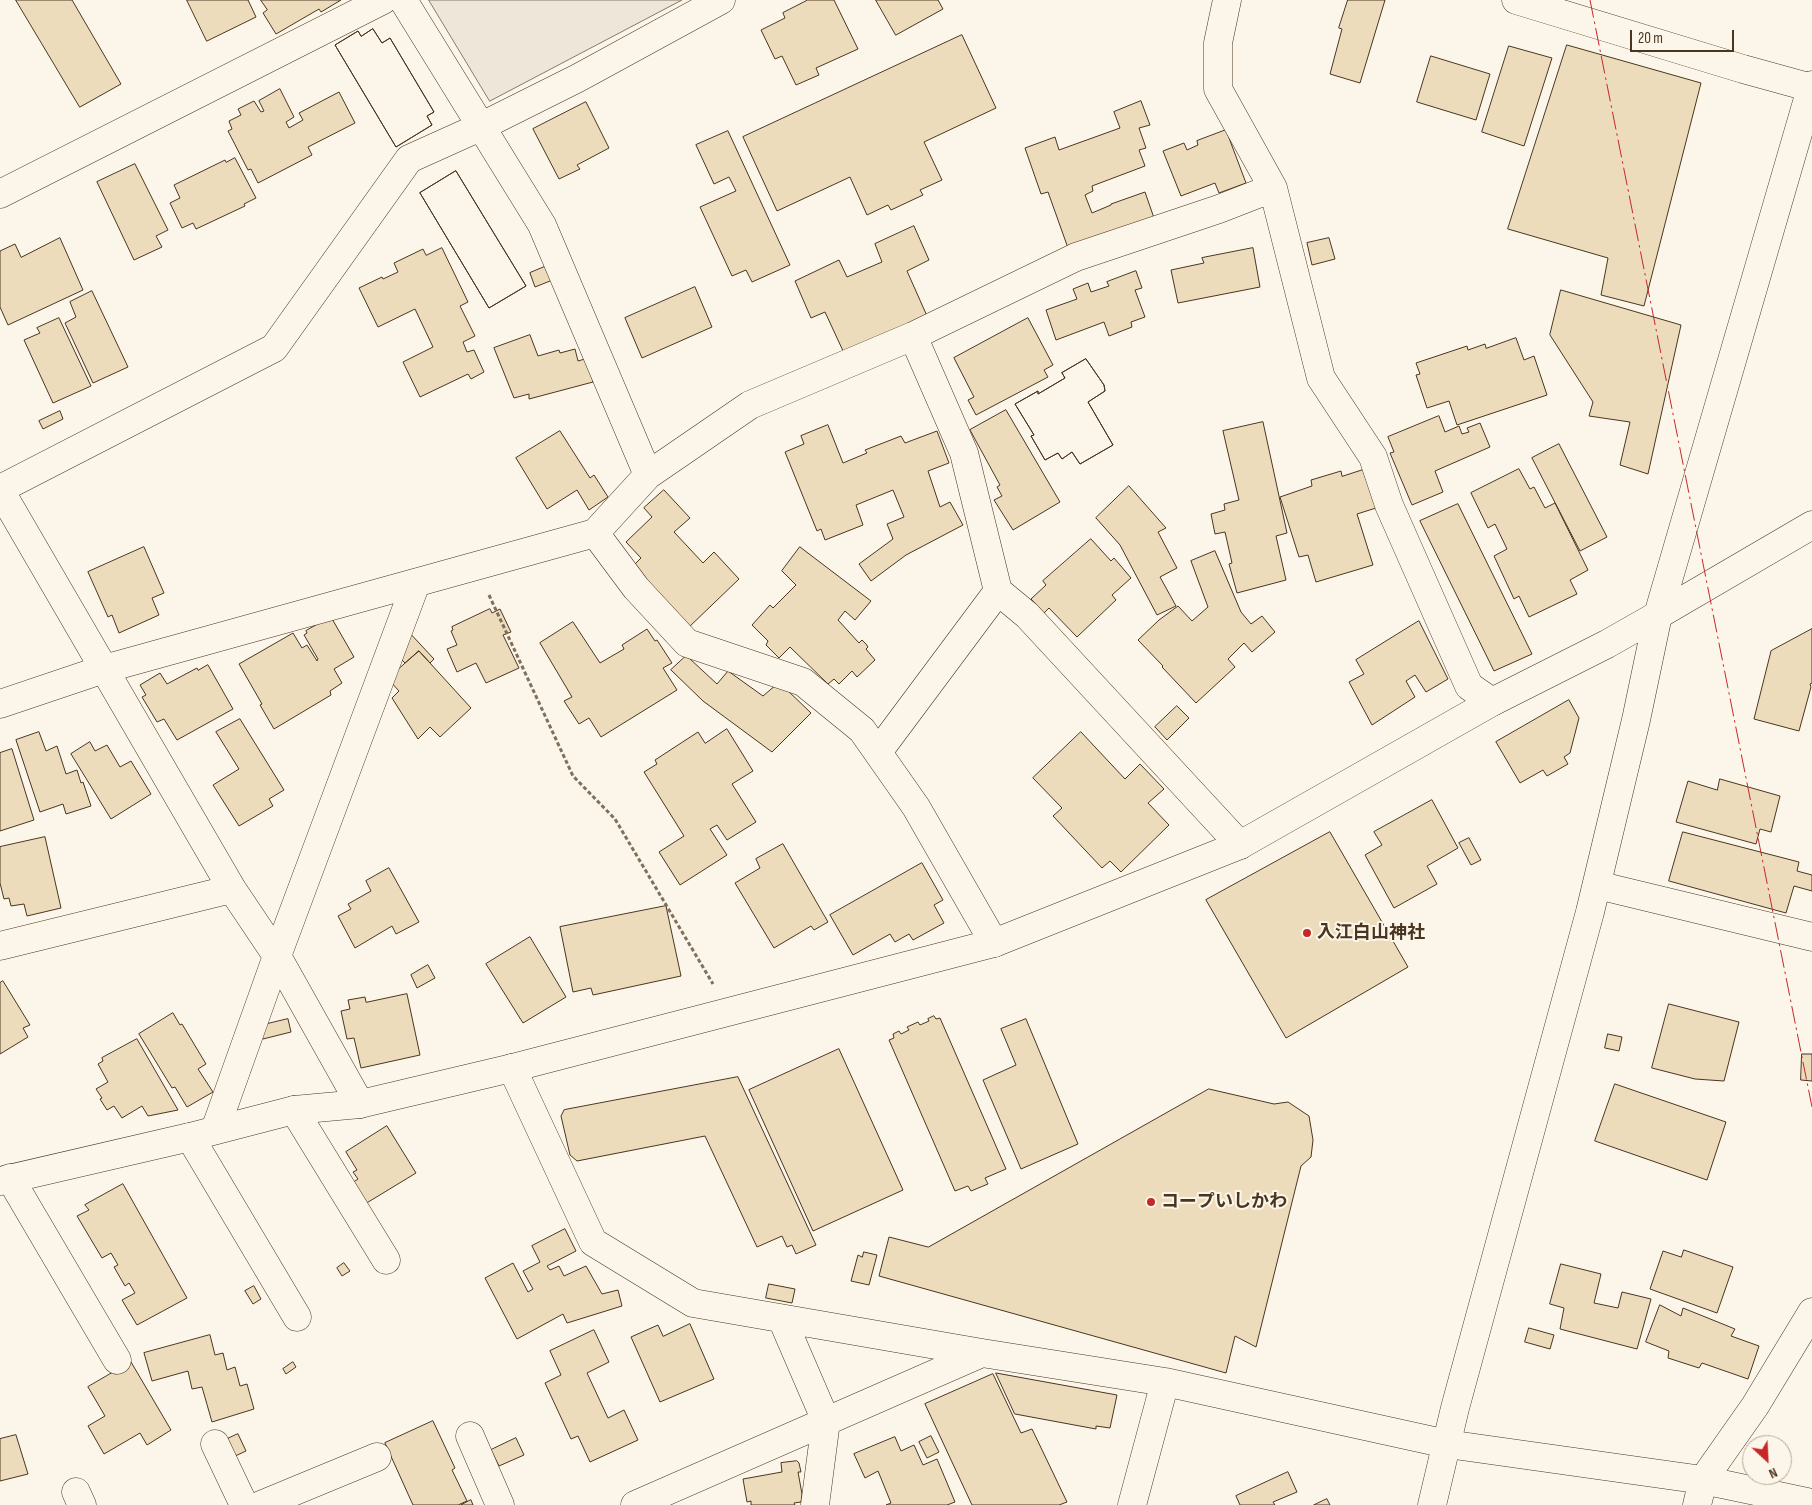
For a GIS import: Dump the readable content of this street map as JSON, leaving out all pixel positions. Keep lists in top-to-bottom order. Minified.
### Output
{"places":["入江白山神社","コープいしかわ"],"scale_bar":"20 m","north":"bottom right"}
